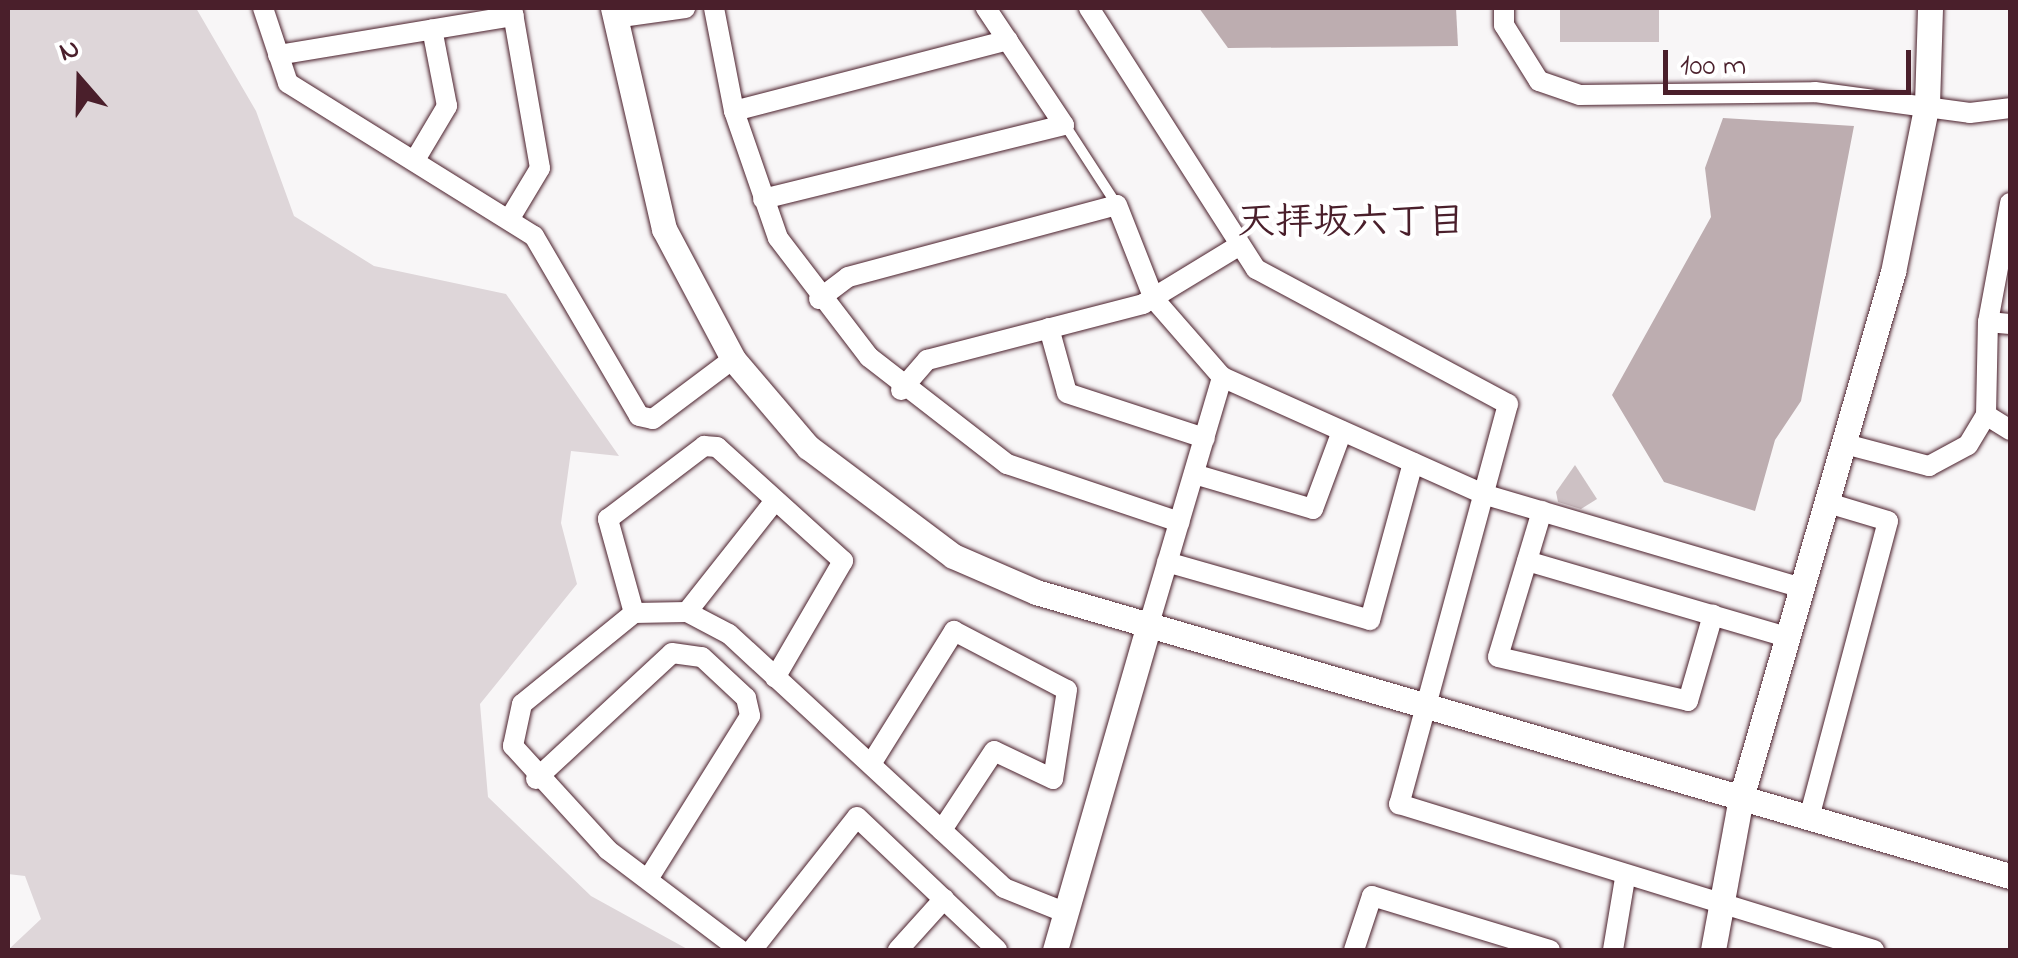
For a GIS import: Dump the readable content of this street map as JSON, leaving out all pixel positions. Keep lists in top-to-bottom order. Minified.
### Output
{"districts":["天拝坂六丁目"],"scale_bar":"100 m","north":"top"}
